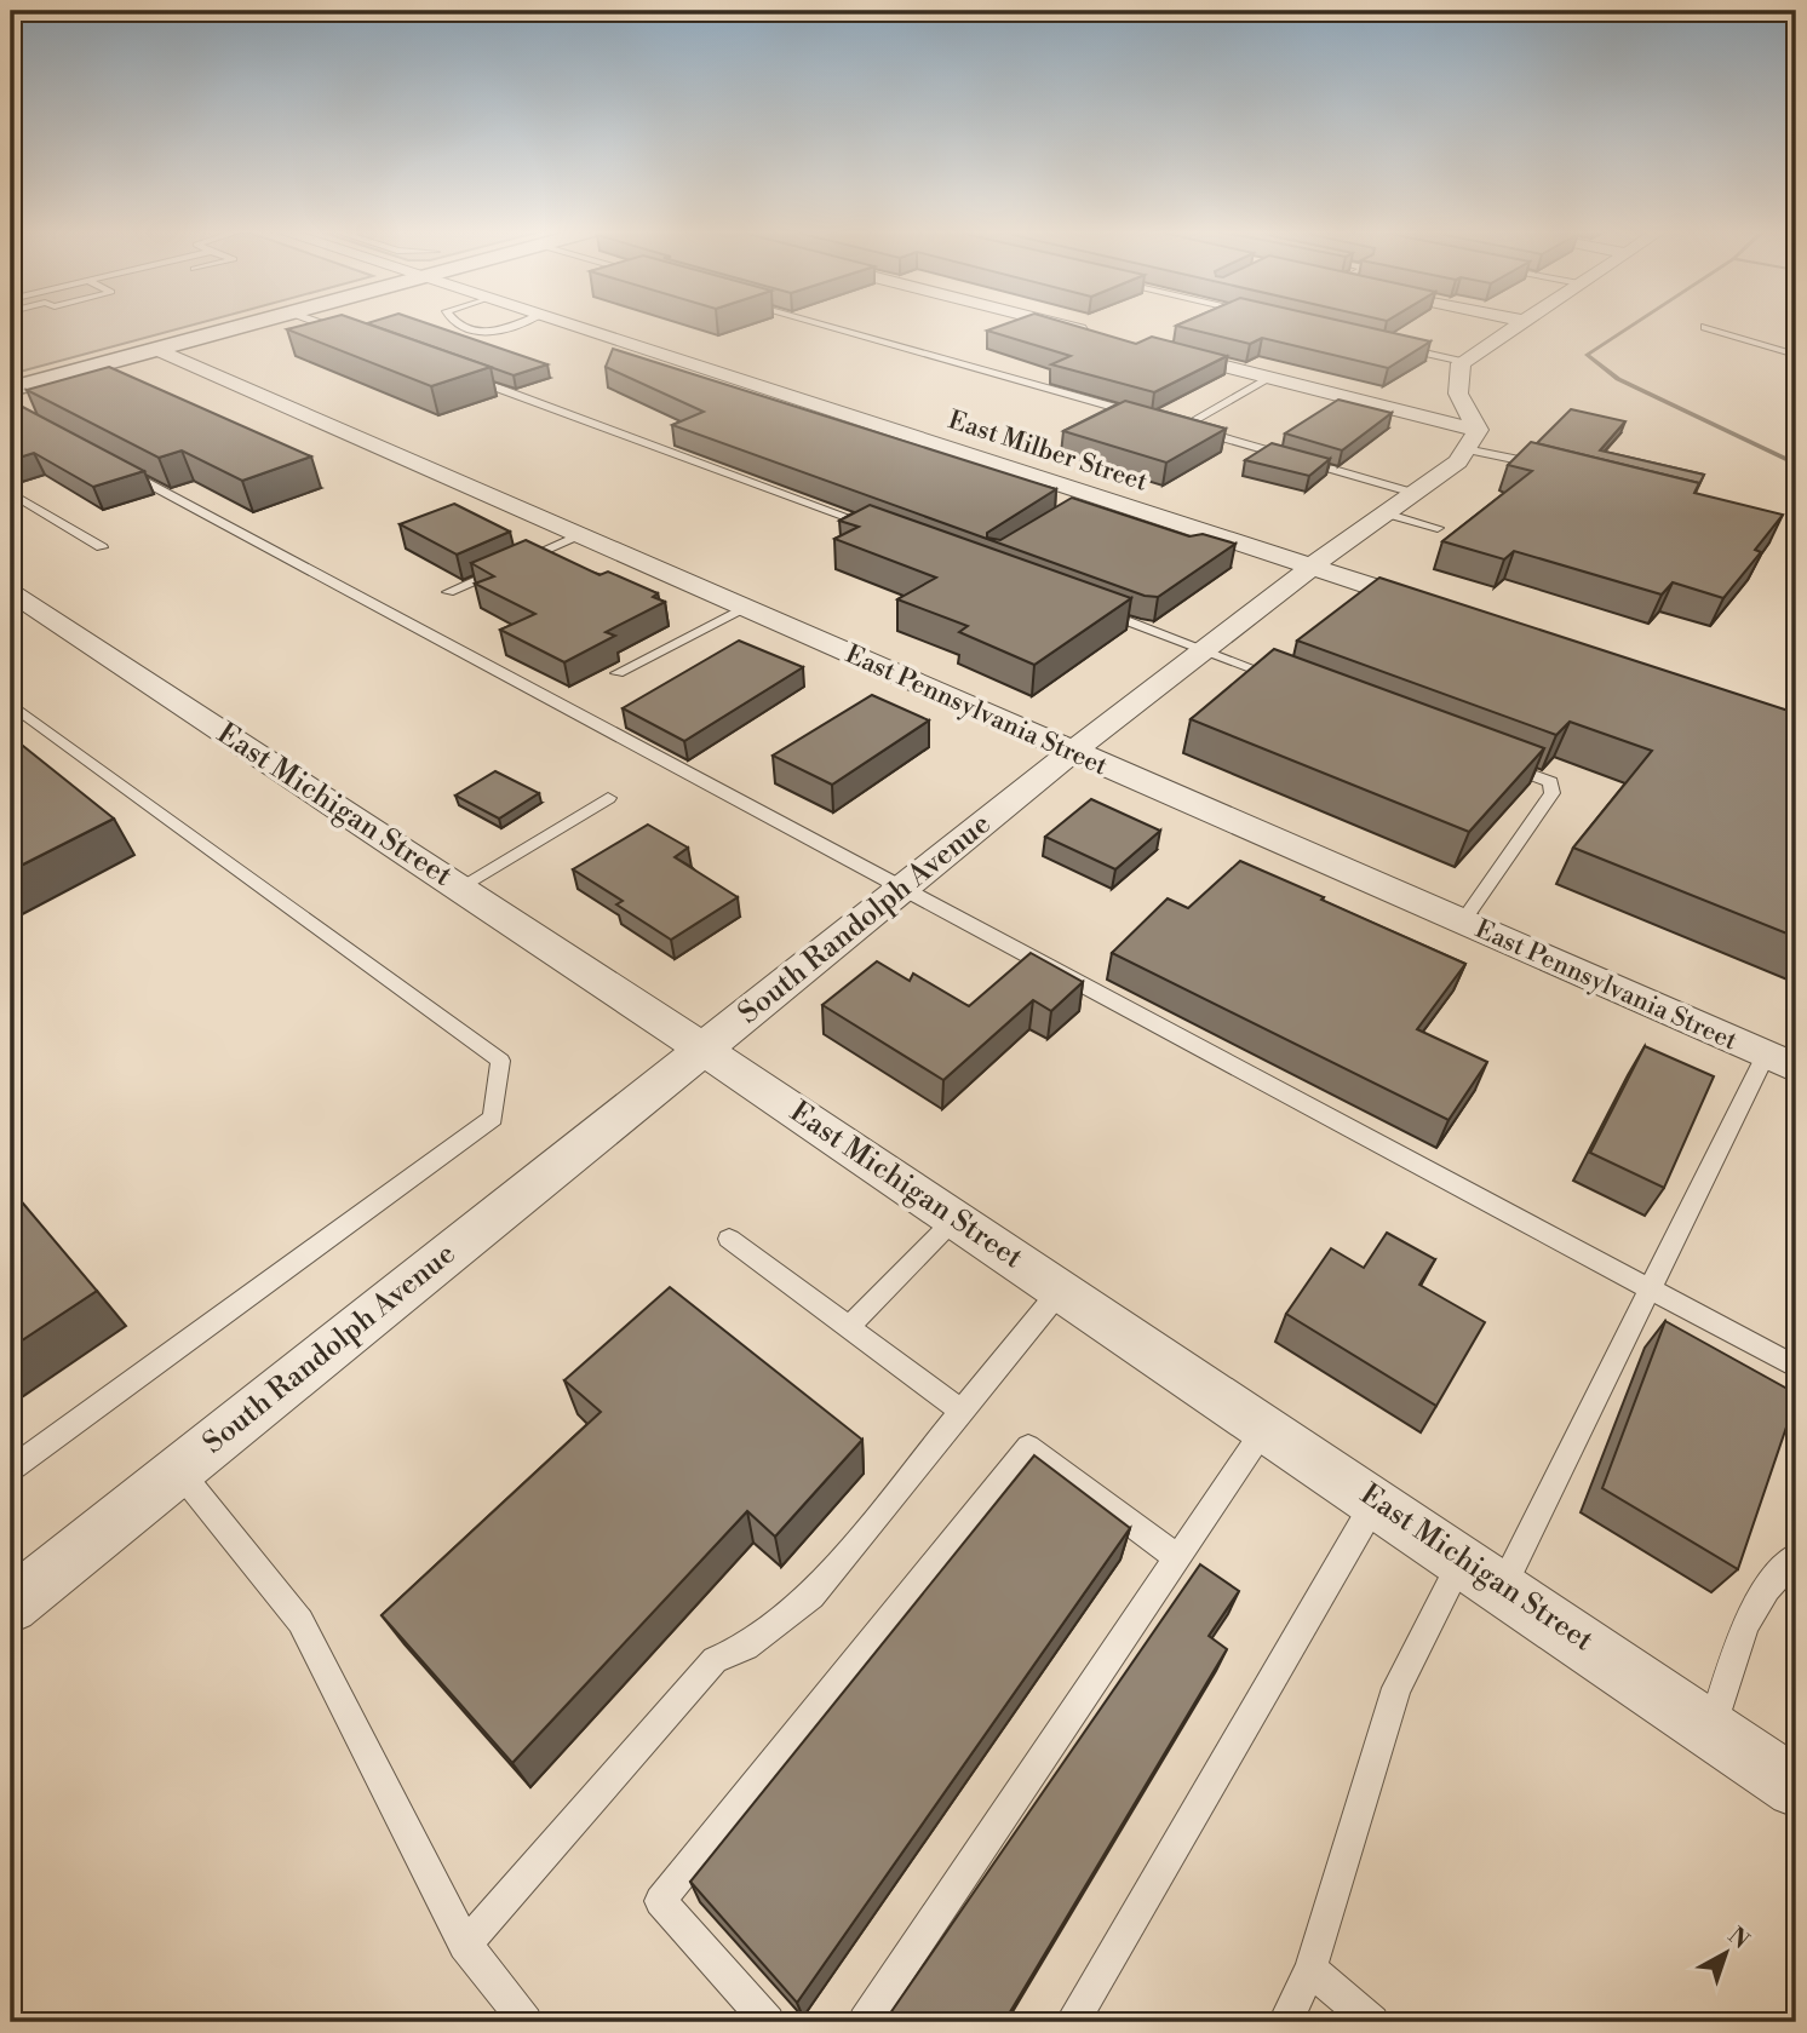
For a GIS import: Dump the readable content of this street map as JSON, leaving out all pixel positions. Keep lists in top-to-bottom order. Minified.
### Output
{"streets":{"street":["East Milber Street","East Pennsylvania Street","East Michigan Street","South Randolph Avenue"]},"crossings":[["East Milber Street","South Randolph Avenue"],["East Pennsylvania Street","South Randolph Avenue"],["East Michigan Street","South Randolph Avenue"]],"north":"top right"}
